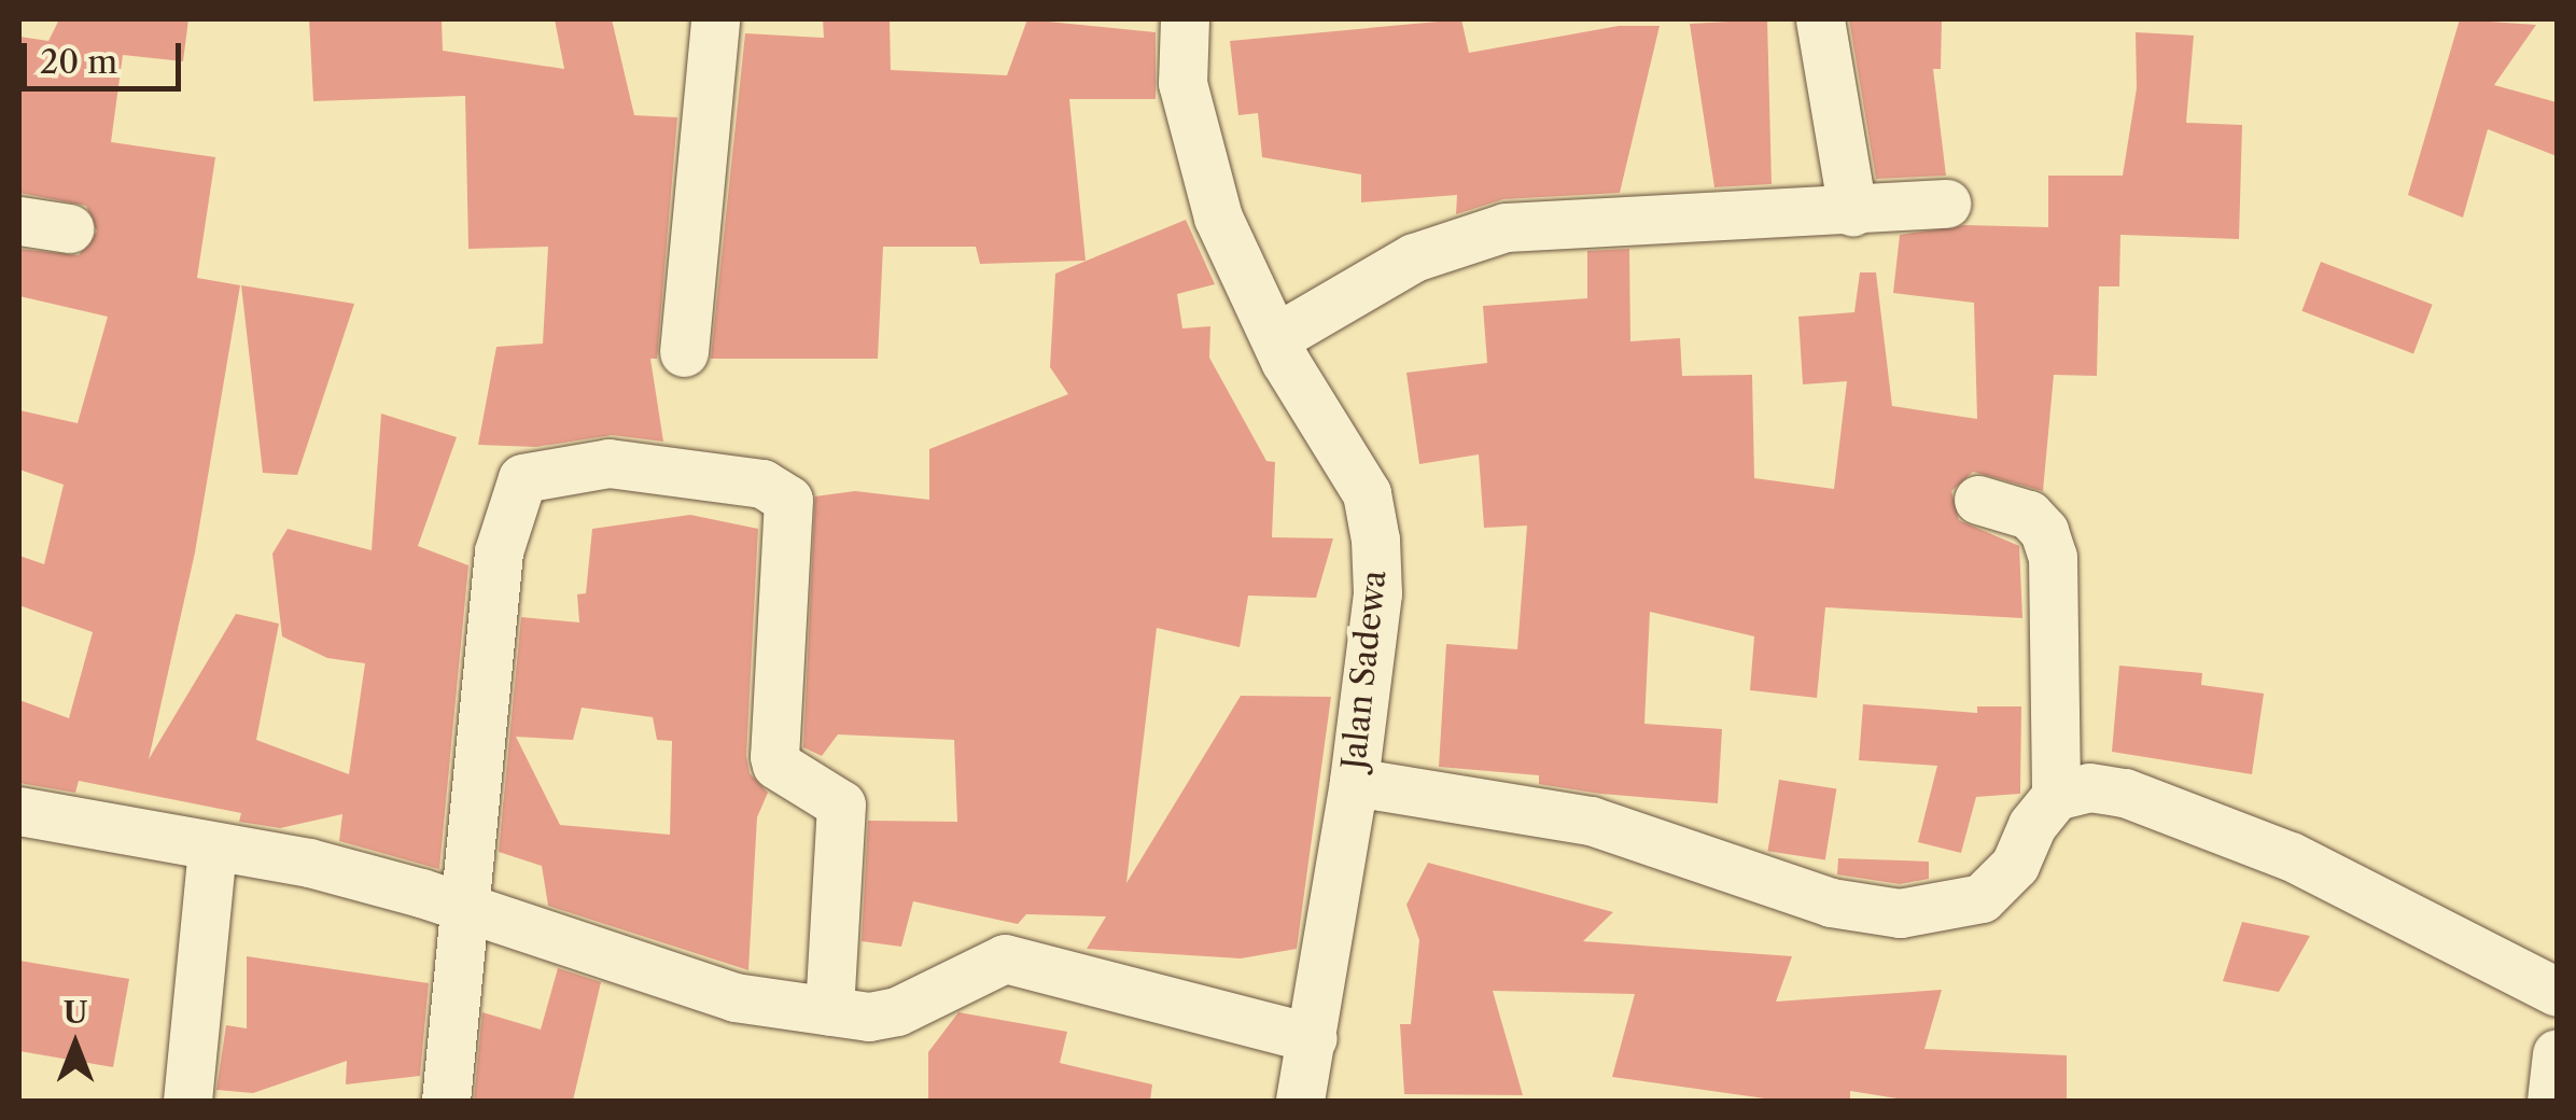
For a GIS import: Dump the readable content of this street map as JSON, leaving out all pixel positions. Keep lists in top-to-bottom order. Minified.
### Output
{"streets":{"street":["Jalan Sadewa"]},"scale_bar":"20 m","north":"top"}
